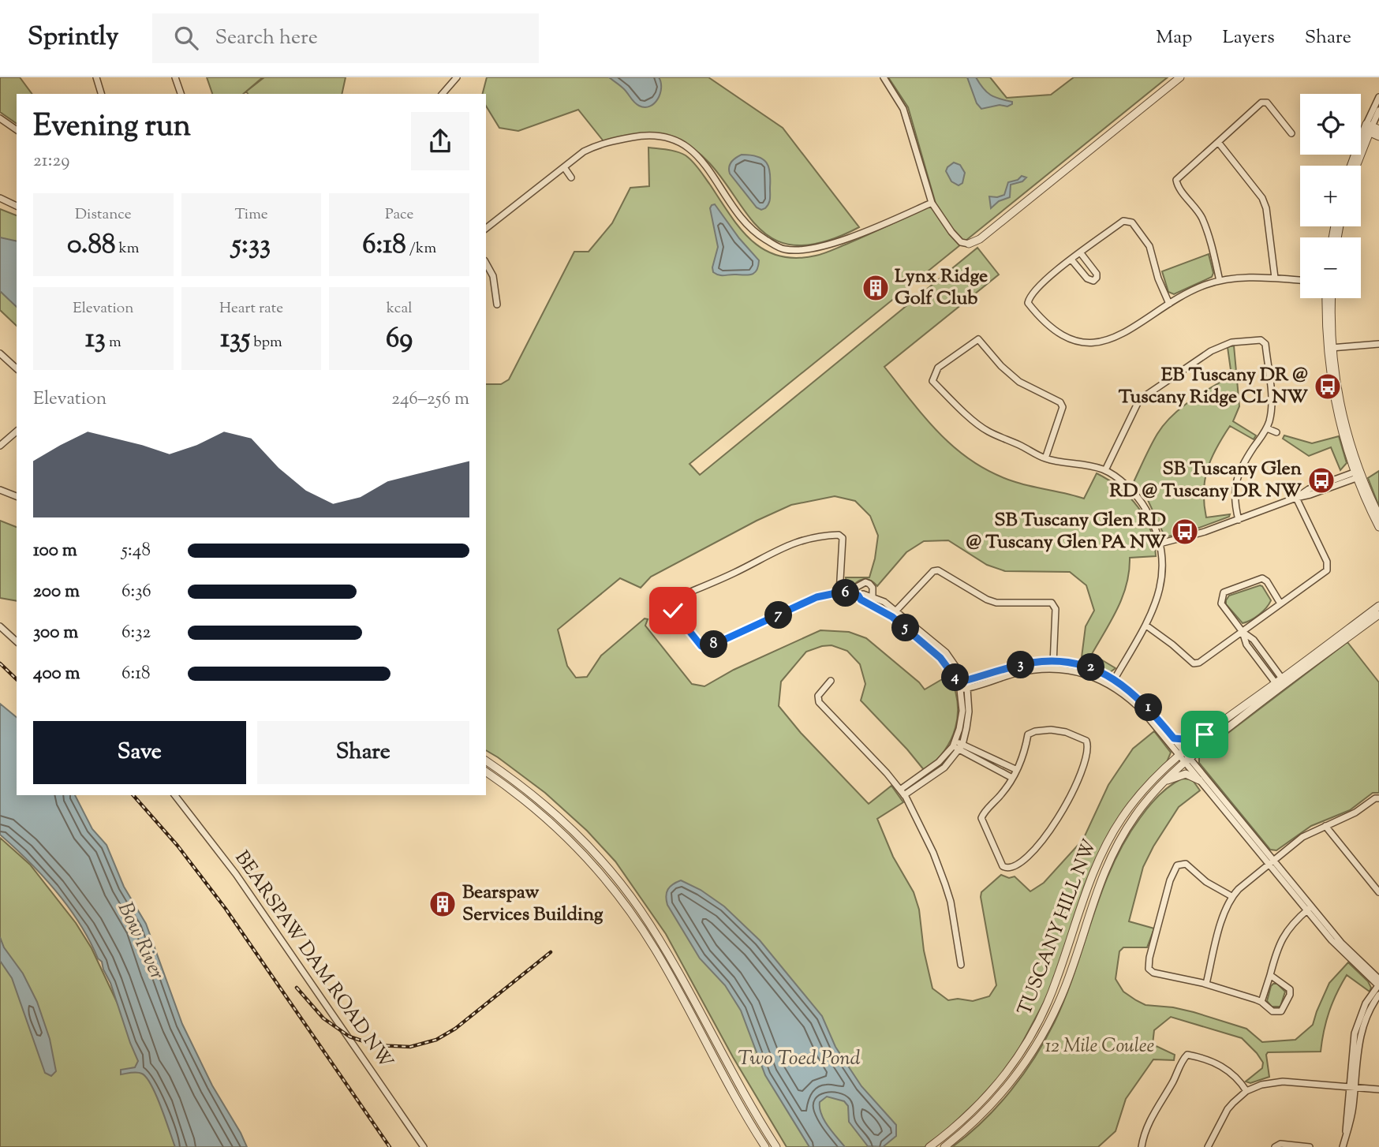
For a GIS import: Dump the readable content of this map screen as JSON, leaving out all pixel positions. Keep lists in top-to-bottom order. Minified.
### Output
{"streets":{"street":["TUSCANY HILL NW","BEARSPAW DAM ROAD NW"]},"water":["Bow River","Two Toed Pond"],"parks":["12 Mile Coulee"],"places":{"building":["Lynx Ridge Golf Club","Bearspaw Services Building"],"bus stop":["EB Tuscany DR @ Tuscany Ridge CL NW","SB Tuscany Glen RD @ Tuscany DR NW","SB Tuscany Glen RD @ Tuscany Glen PA NW"]},"page":{"header":"Sprintly","search":"Search here","nav":["Map","Layers","Share"],"map_buttons":["+","−"],"heading":["Evening run","21:29"],"stats":[["Distance","0.88 km"],["Time","5:33"],["Pace","6:18 /km"],["Elevation","13 m"],["Heart rate","135 bpm"],["kcal","69"]],"chart":["Elevation","246–256 m"],"list":[{"name":"100 m","note":"5:48"},{"name":"200 m","note":"6:36"},{"name":"300 m","note":"6:32"},{"name":"400 m","note":"6:18"}],"pins":["6","7","5","8","3","2","4","1"],"buttons":["Save","Share"]}}
